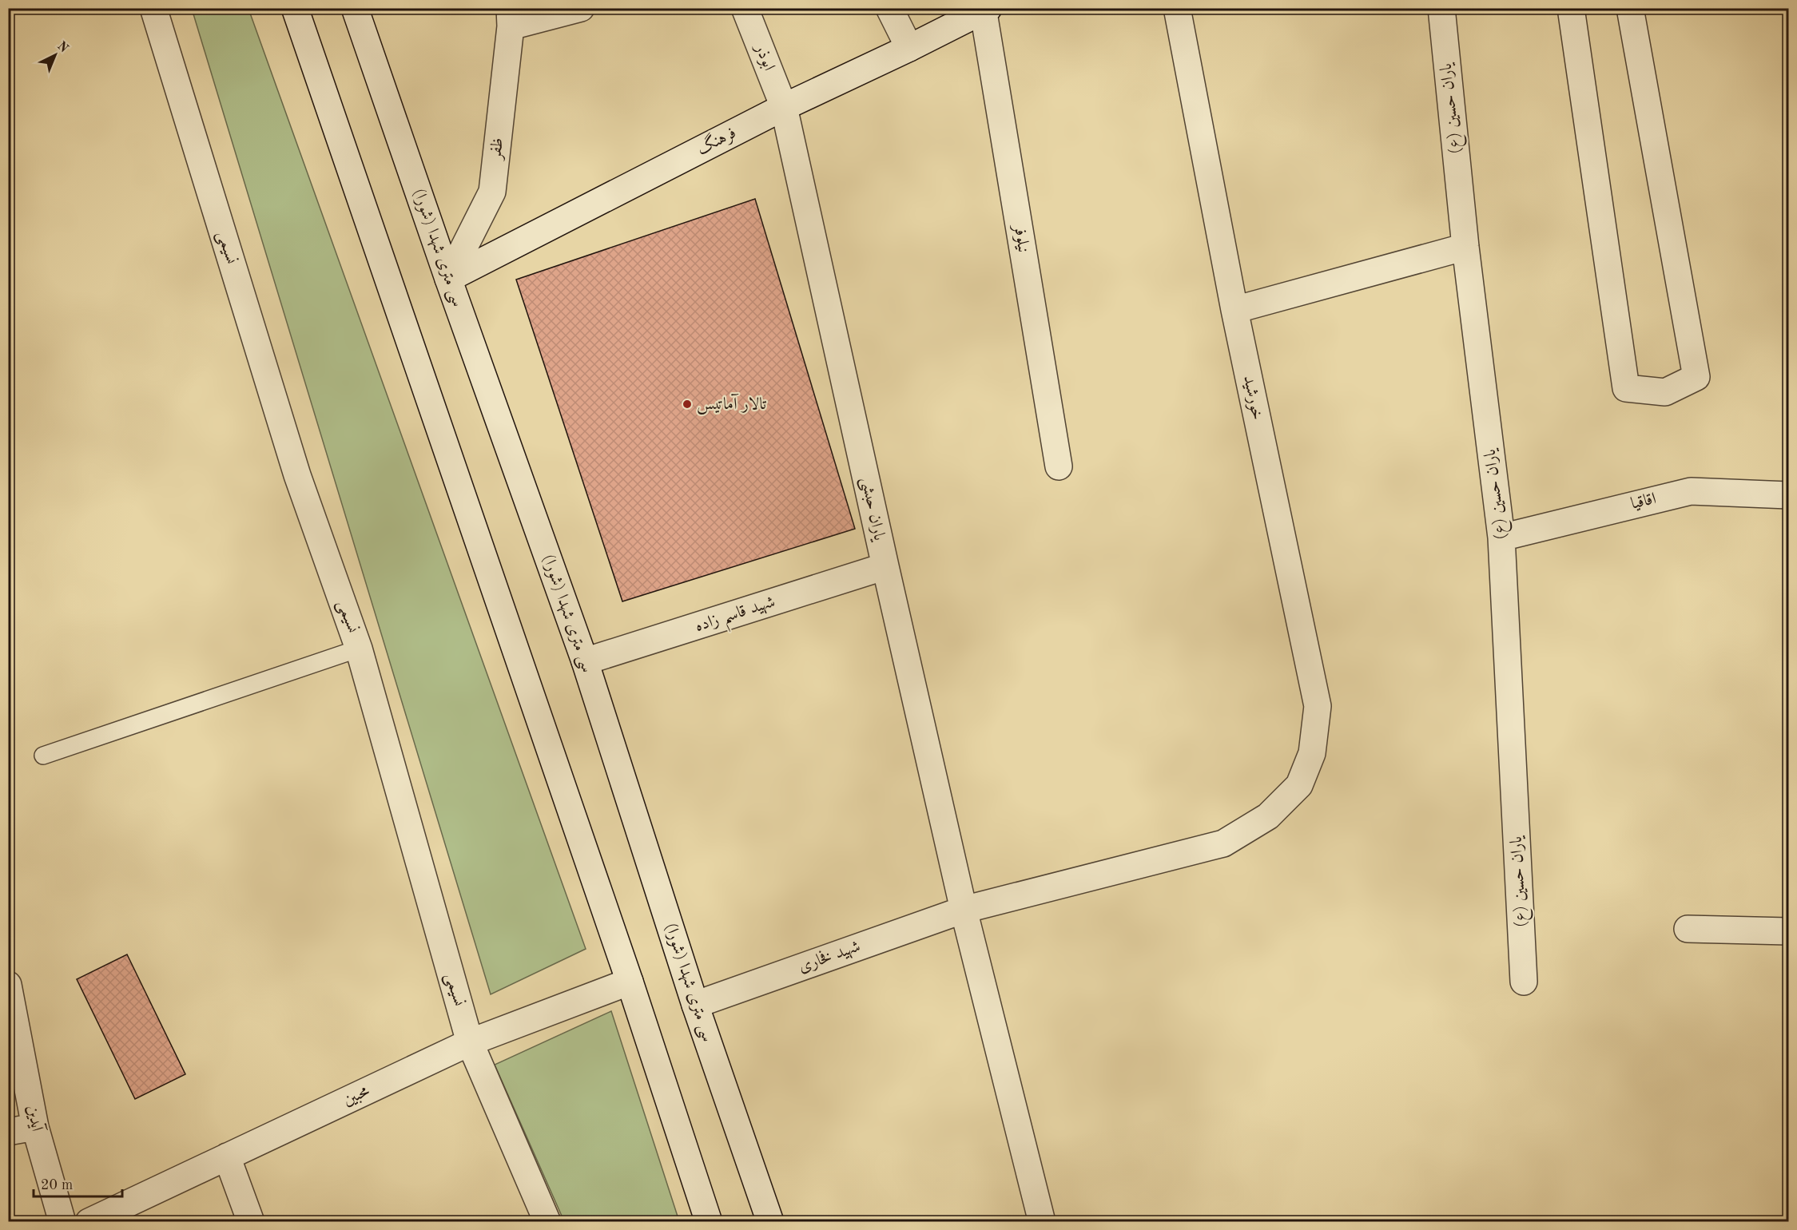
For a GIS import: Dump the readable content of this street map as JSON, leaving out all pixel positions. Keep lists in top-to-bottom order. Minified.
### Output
{"streets":{"street":["ابوذر","یاران حسین (ع)","فرهنگ","ظفر","نیلوفر","نسیمی","سی متری شهدا (شورا)","خورشید","اقاقیا","یاران حبشی","شهید قاسم زاده","شهید فخاری","محبین","آیدین"]},"crossings":[["ابوذر","فرهنگ"],["ابوذر","یاران حبشی"],["یاران حسین (ع)","اقاقیا"],["فرهنگ","ظفر"],["فرهنگ","نیلوفر"],["فرهنگ","سی متری شهدا (شورا)"],["فرهنگ","یاران حبشی"],["ظفر","سی متری شهدا (شورا)"],["نسیمی","محبین"],["سی متری شهدا (شورا)","شهید قاسم زاده"],["سی متری شهدا (شورا)","شهید فخاری"],["خورشید","شهید فخاری"],["یاران حبشی","شهید قاسم زاده"],["یاران حبشی","شهید فخاری"]],"places":["تالار آماتیس"],"scale_bar":"20 m","north":"top right"}
